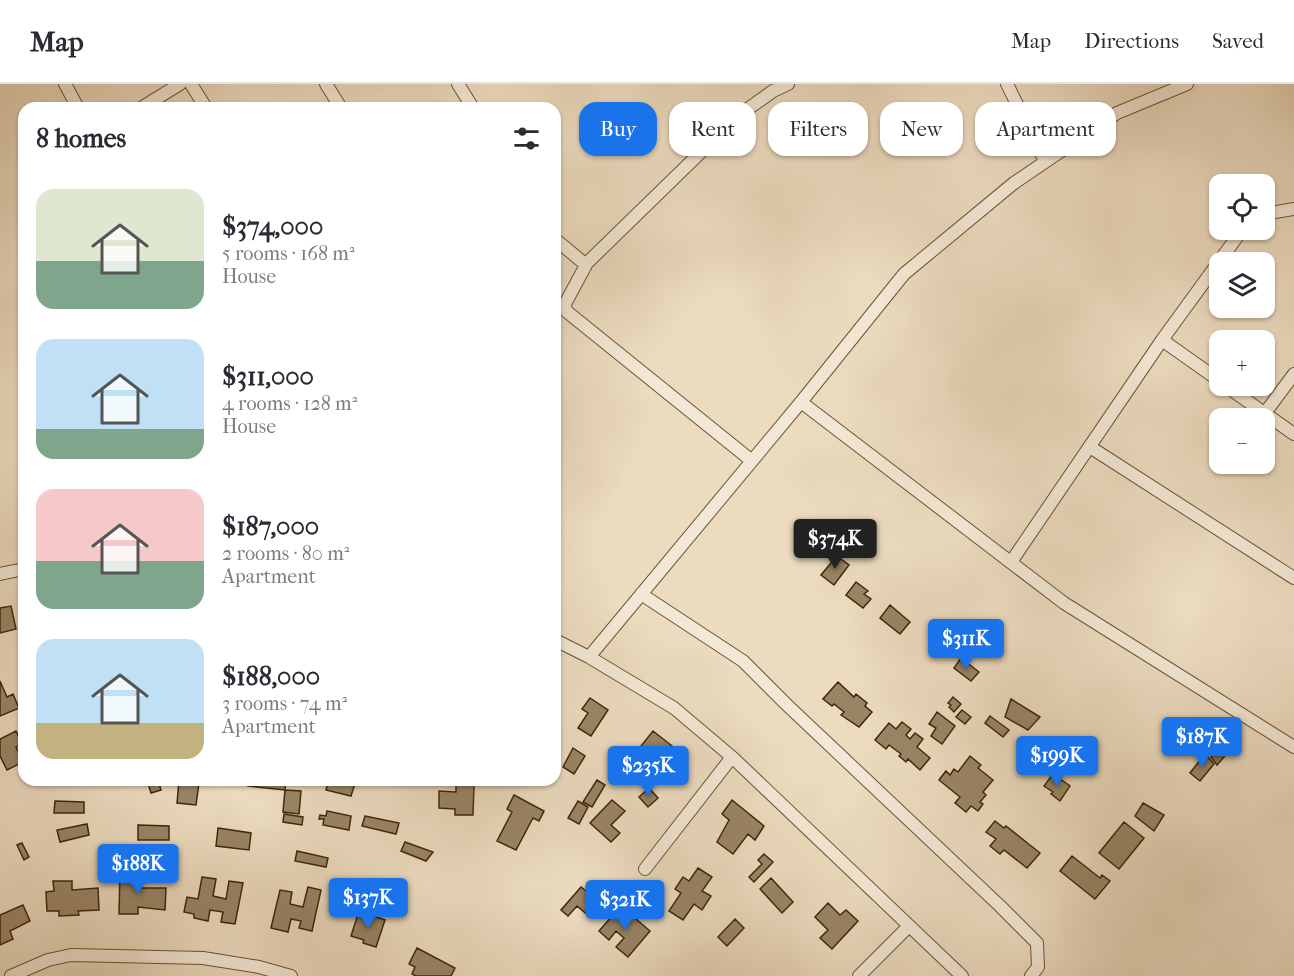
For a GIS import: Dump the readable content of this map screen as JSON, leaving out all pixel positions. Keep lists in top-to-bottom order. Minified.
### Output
{"page":{"header":"Map","nav":["Map","Directions","Saved"],"chip":["Buy","Rent","Filters","New","Apartment"],"heading":"8 homes","map_buttons":["+","−"],"list":[{"name":"$374,000","note":"5 rooms · 168 m² · House"},{"name":"$311,000","note":"4 rooms · 128 m² · House"},{"name":"$187,000","note":"2 rooms · 80 m² · Apartment"},{"name":"$188,000","note":"3 rooms · 74 m² · Apartment"}],"price":["$374K","$311K","$187K","$199K","$235K","$188K","$137K","$321K"]}}
